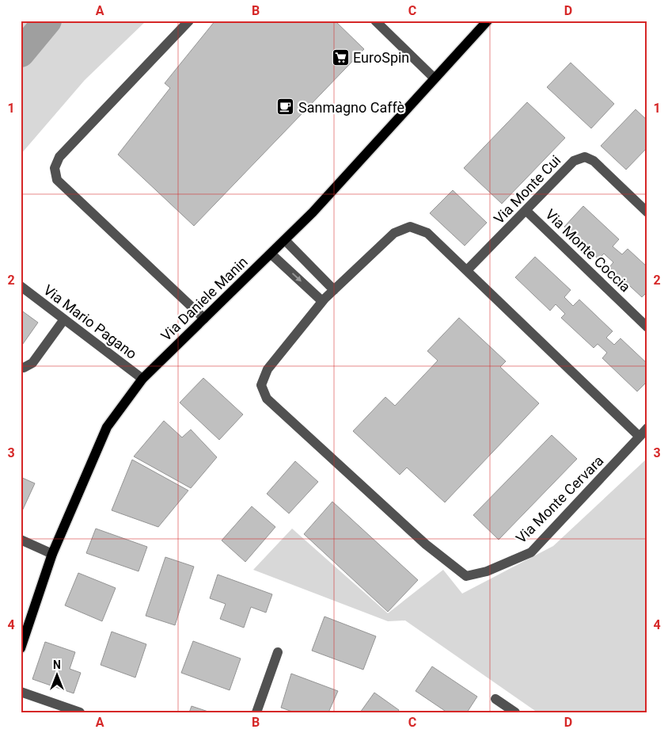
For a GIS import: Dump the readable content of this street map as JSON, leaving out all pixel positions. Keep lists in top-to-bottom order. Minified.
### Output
{"streets":{"main road":["Via Daniele Manin"],"street":["Via Monte Cui","Via Monte Coccia","Via Mario Pagano","Via Monte Cervara"]},"crossings":[["Via Monte Cui","Via Monte Coccia"],["Via Monte Cui","Via Monte Cervara"],["Via Daniele Manin","Via Mario Pagano"]],"places":{"supermarket":["EuroSpin"],"cafe":["Sanmagno Caffè"]},"north":"top","grid":{"columns":["A","B","C","D"],"rows":["1","2","3","4"]}}
